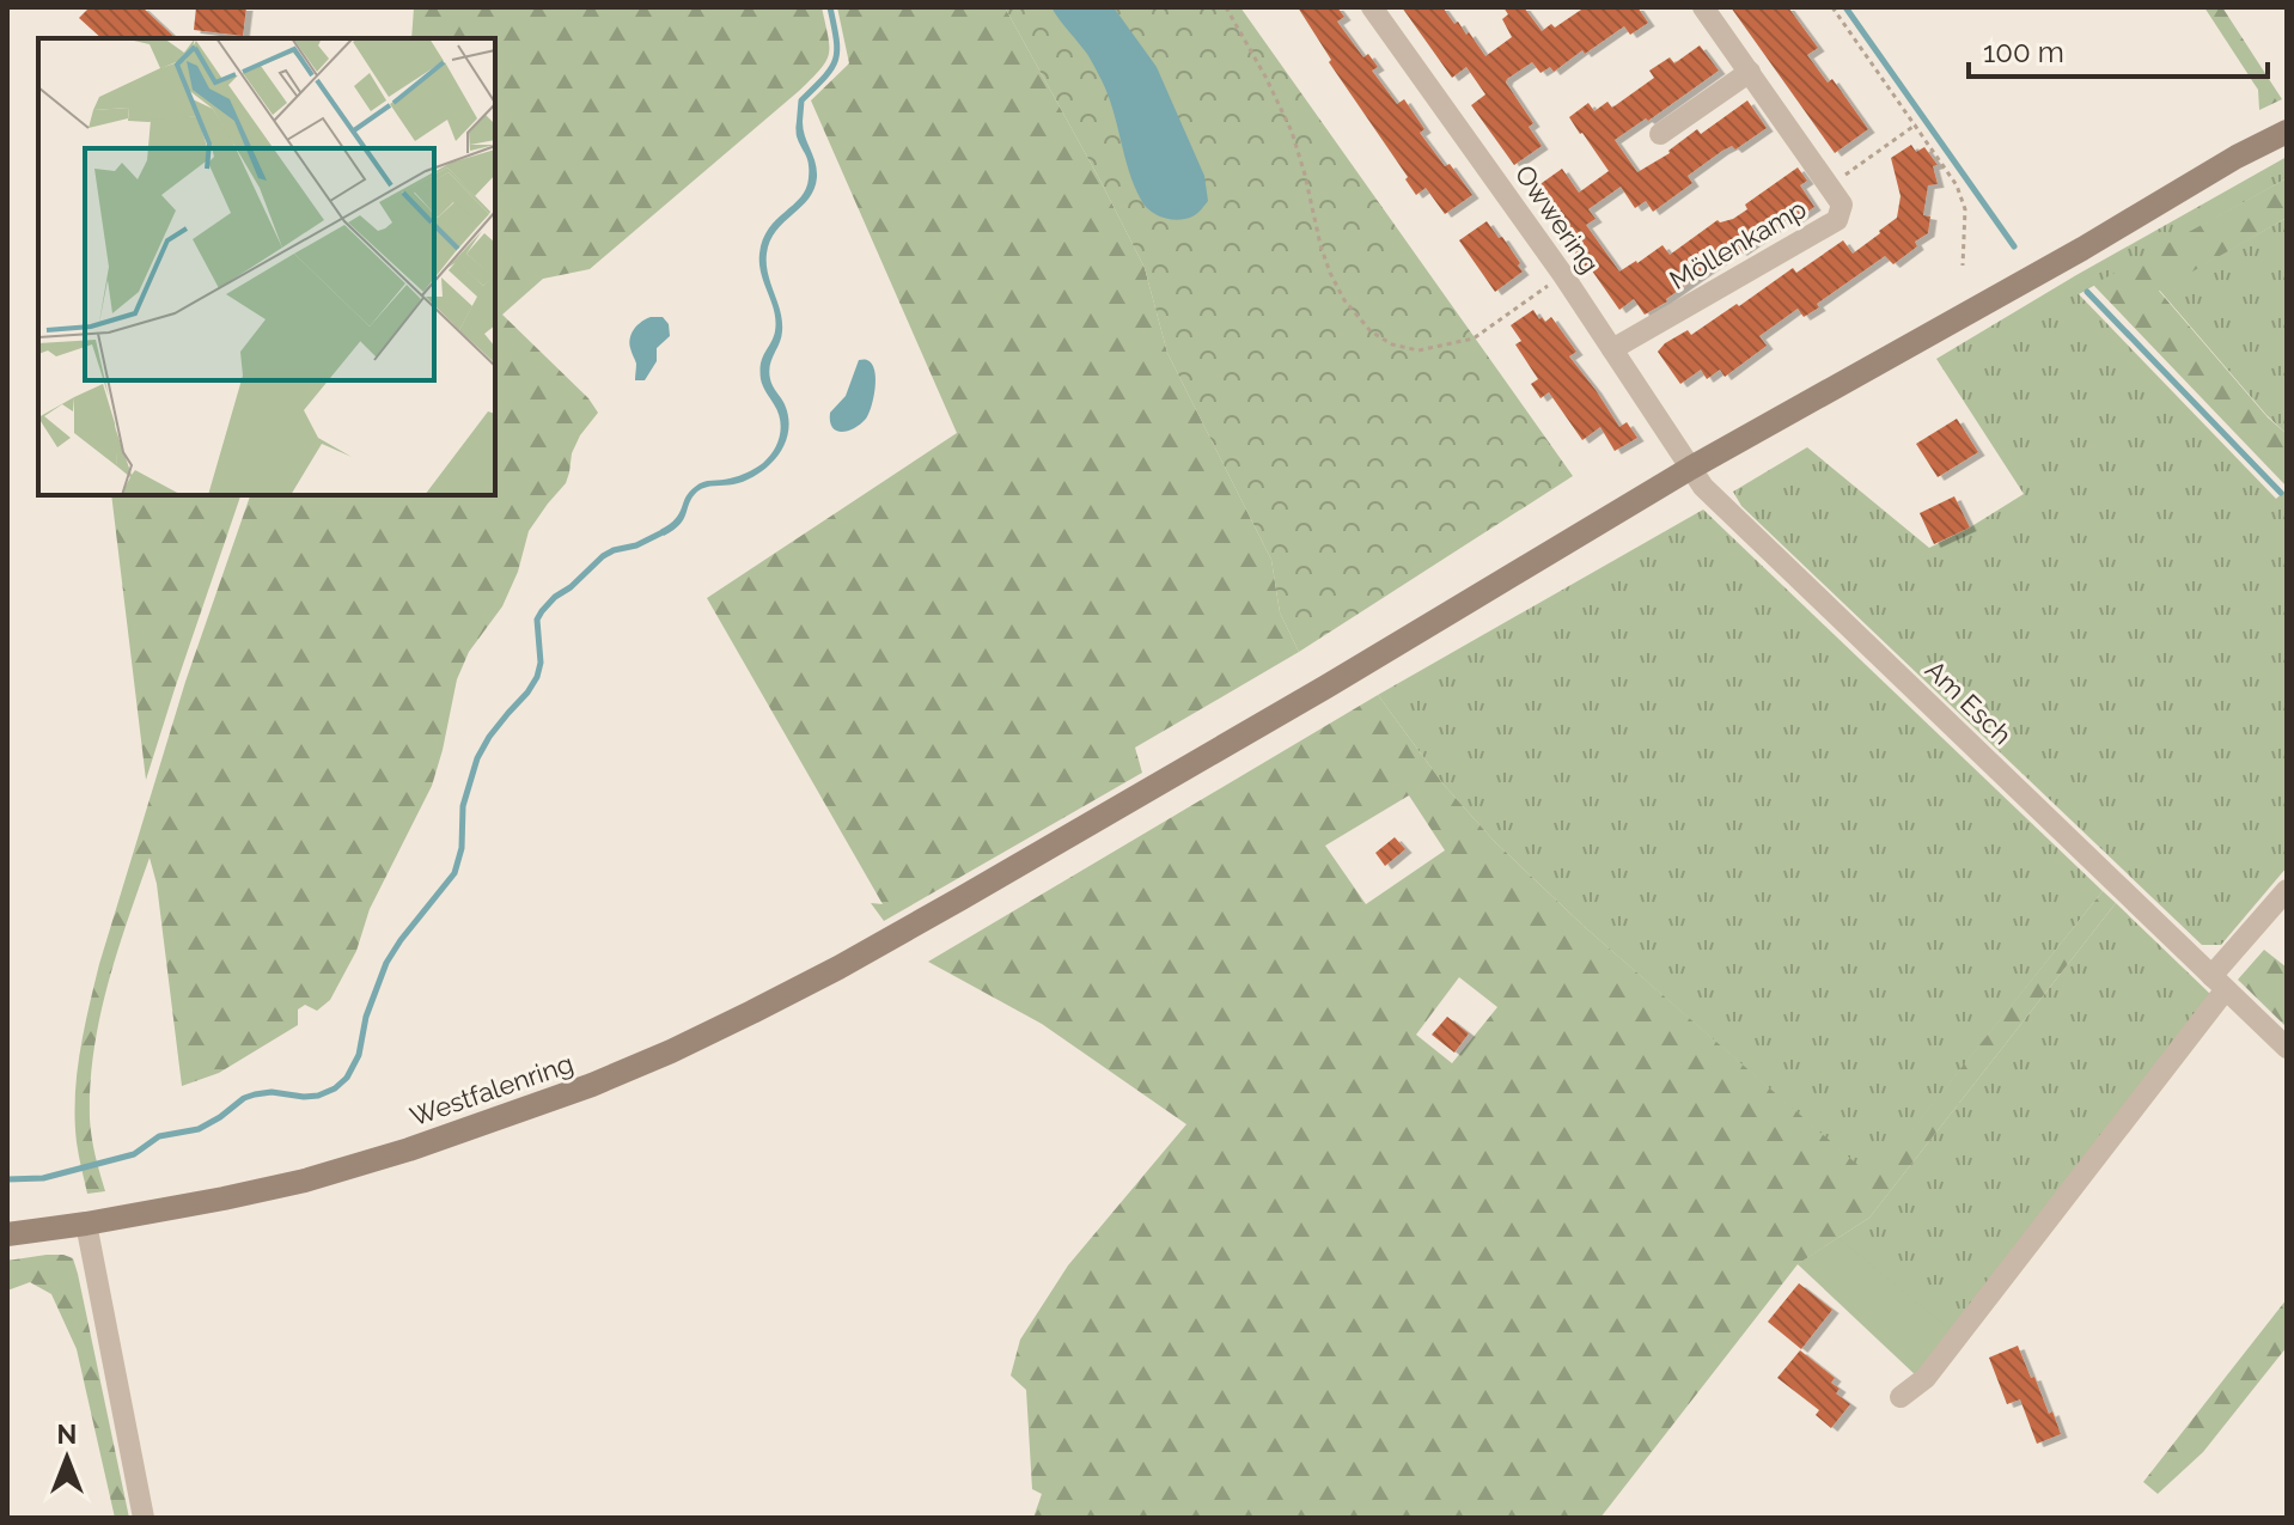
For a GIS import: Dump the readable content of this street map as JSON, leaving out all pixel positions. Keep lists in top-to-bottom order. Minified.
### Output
{"streets":{"street":["Owwering","Möllenkamp","Am Esch","Westfalenring"]},"crossings":[["Owwering","Möllenkamp"],["Owwering","Am Esch"],["Owwering","Westfalenring"],["Am Esch","Westfalenring"]],"scale_bar":"100 m","north":"top"}
